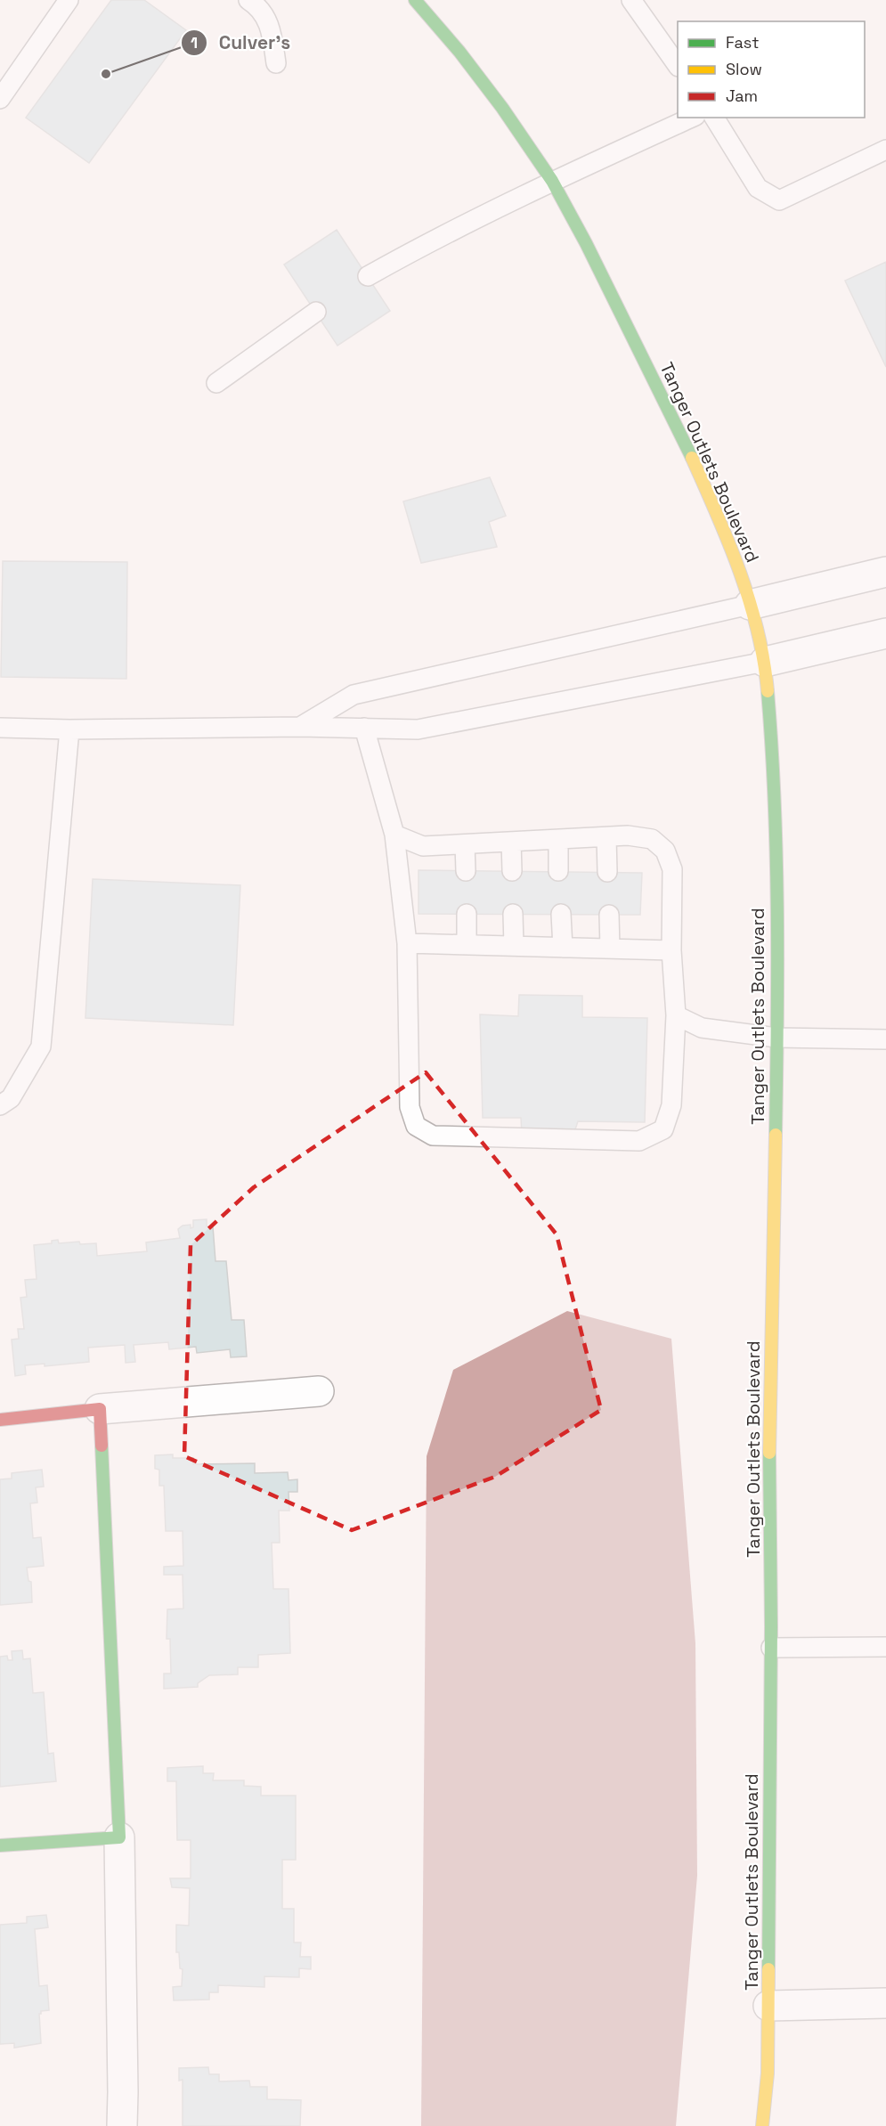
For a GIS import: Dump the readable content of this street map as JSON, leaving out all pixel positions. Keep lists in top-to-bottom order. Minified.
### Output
{"streets":{"street":["Tanger Outlets Boulevard"]},"places":["Culver's"],"legend":["Fast","Slow","Jam"]}
